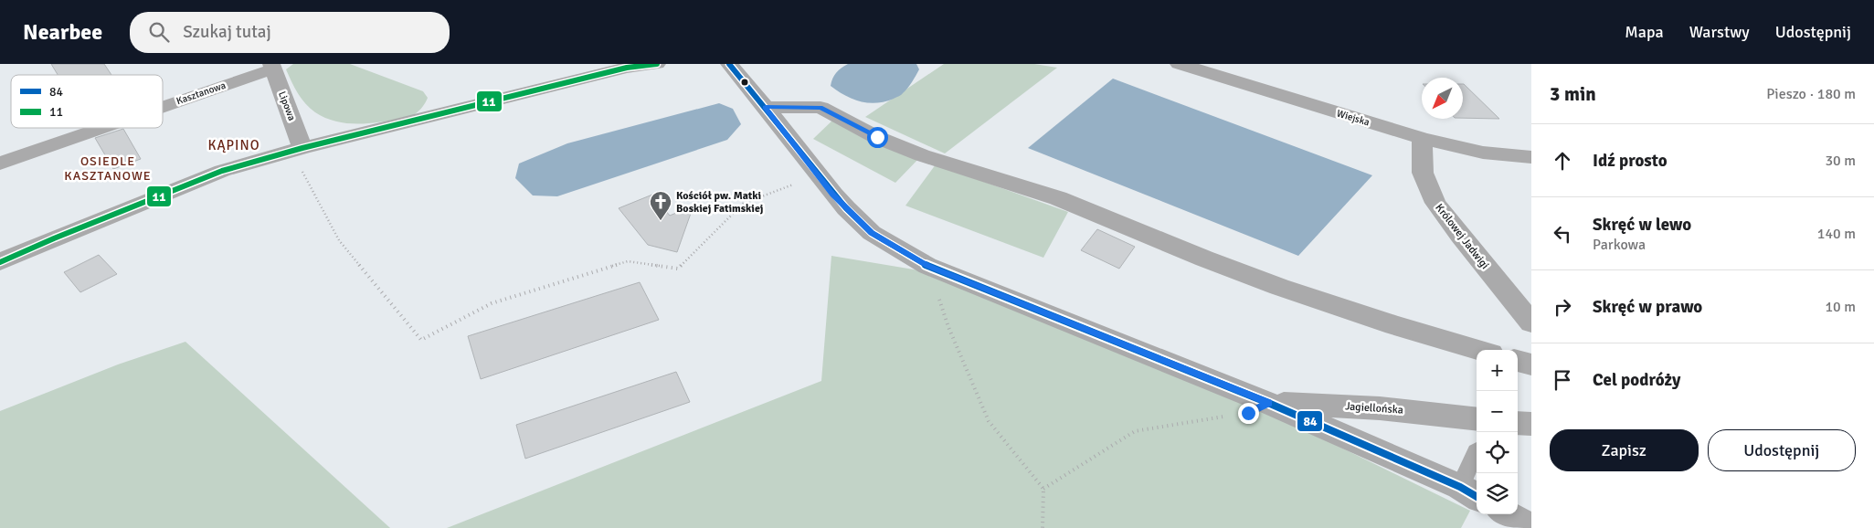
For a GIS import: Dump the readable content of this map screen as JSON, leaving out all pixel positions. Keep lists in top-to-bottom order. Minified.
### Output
{"streets":{"street":["Kasztanowa","Lipowa","Wiejska","Królowej Jadwigi","Jagiellońska"]},"crossings":[["Kasztanowa","Lipowa"],["Wiejska","Królowej Jadwigi"]],"districts":["KĄPINO","OSIEDLE KASZTANOWE"],"places":{"church":["Kościół pw. Matki Boskiej Fatimskiej"]},"lines":["transit line 84","transit line 11"],"legend":["84","11"],"north":"bottom left","page":{"header":"Nearbee","search":"Szukaj tutaj","nav":["Mapa","Warstwy","Udostępnij"],"heading":["3 min","Pieszo · 180 m"],"list":[["Idź prosto","30 m"],["Skręć w lewo","Parkowa","140 m"],["Skręć w prawo","10 m"],"Cel podróży"],"map_buttons":["+","−"],"buttons":["Zapisz","Udostępnij"]}}
